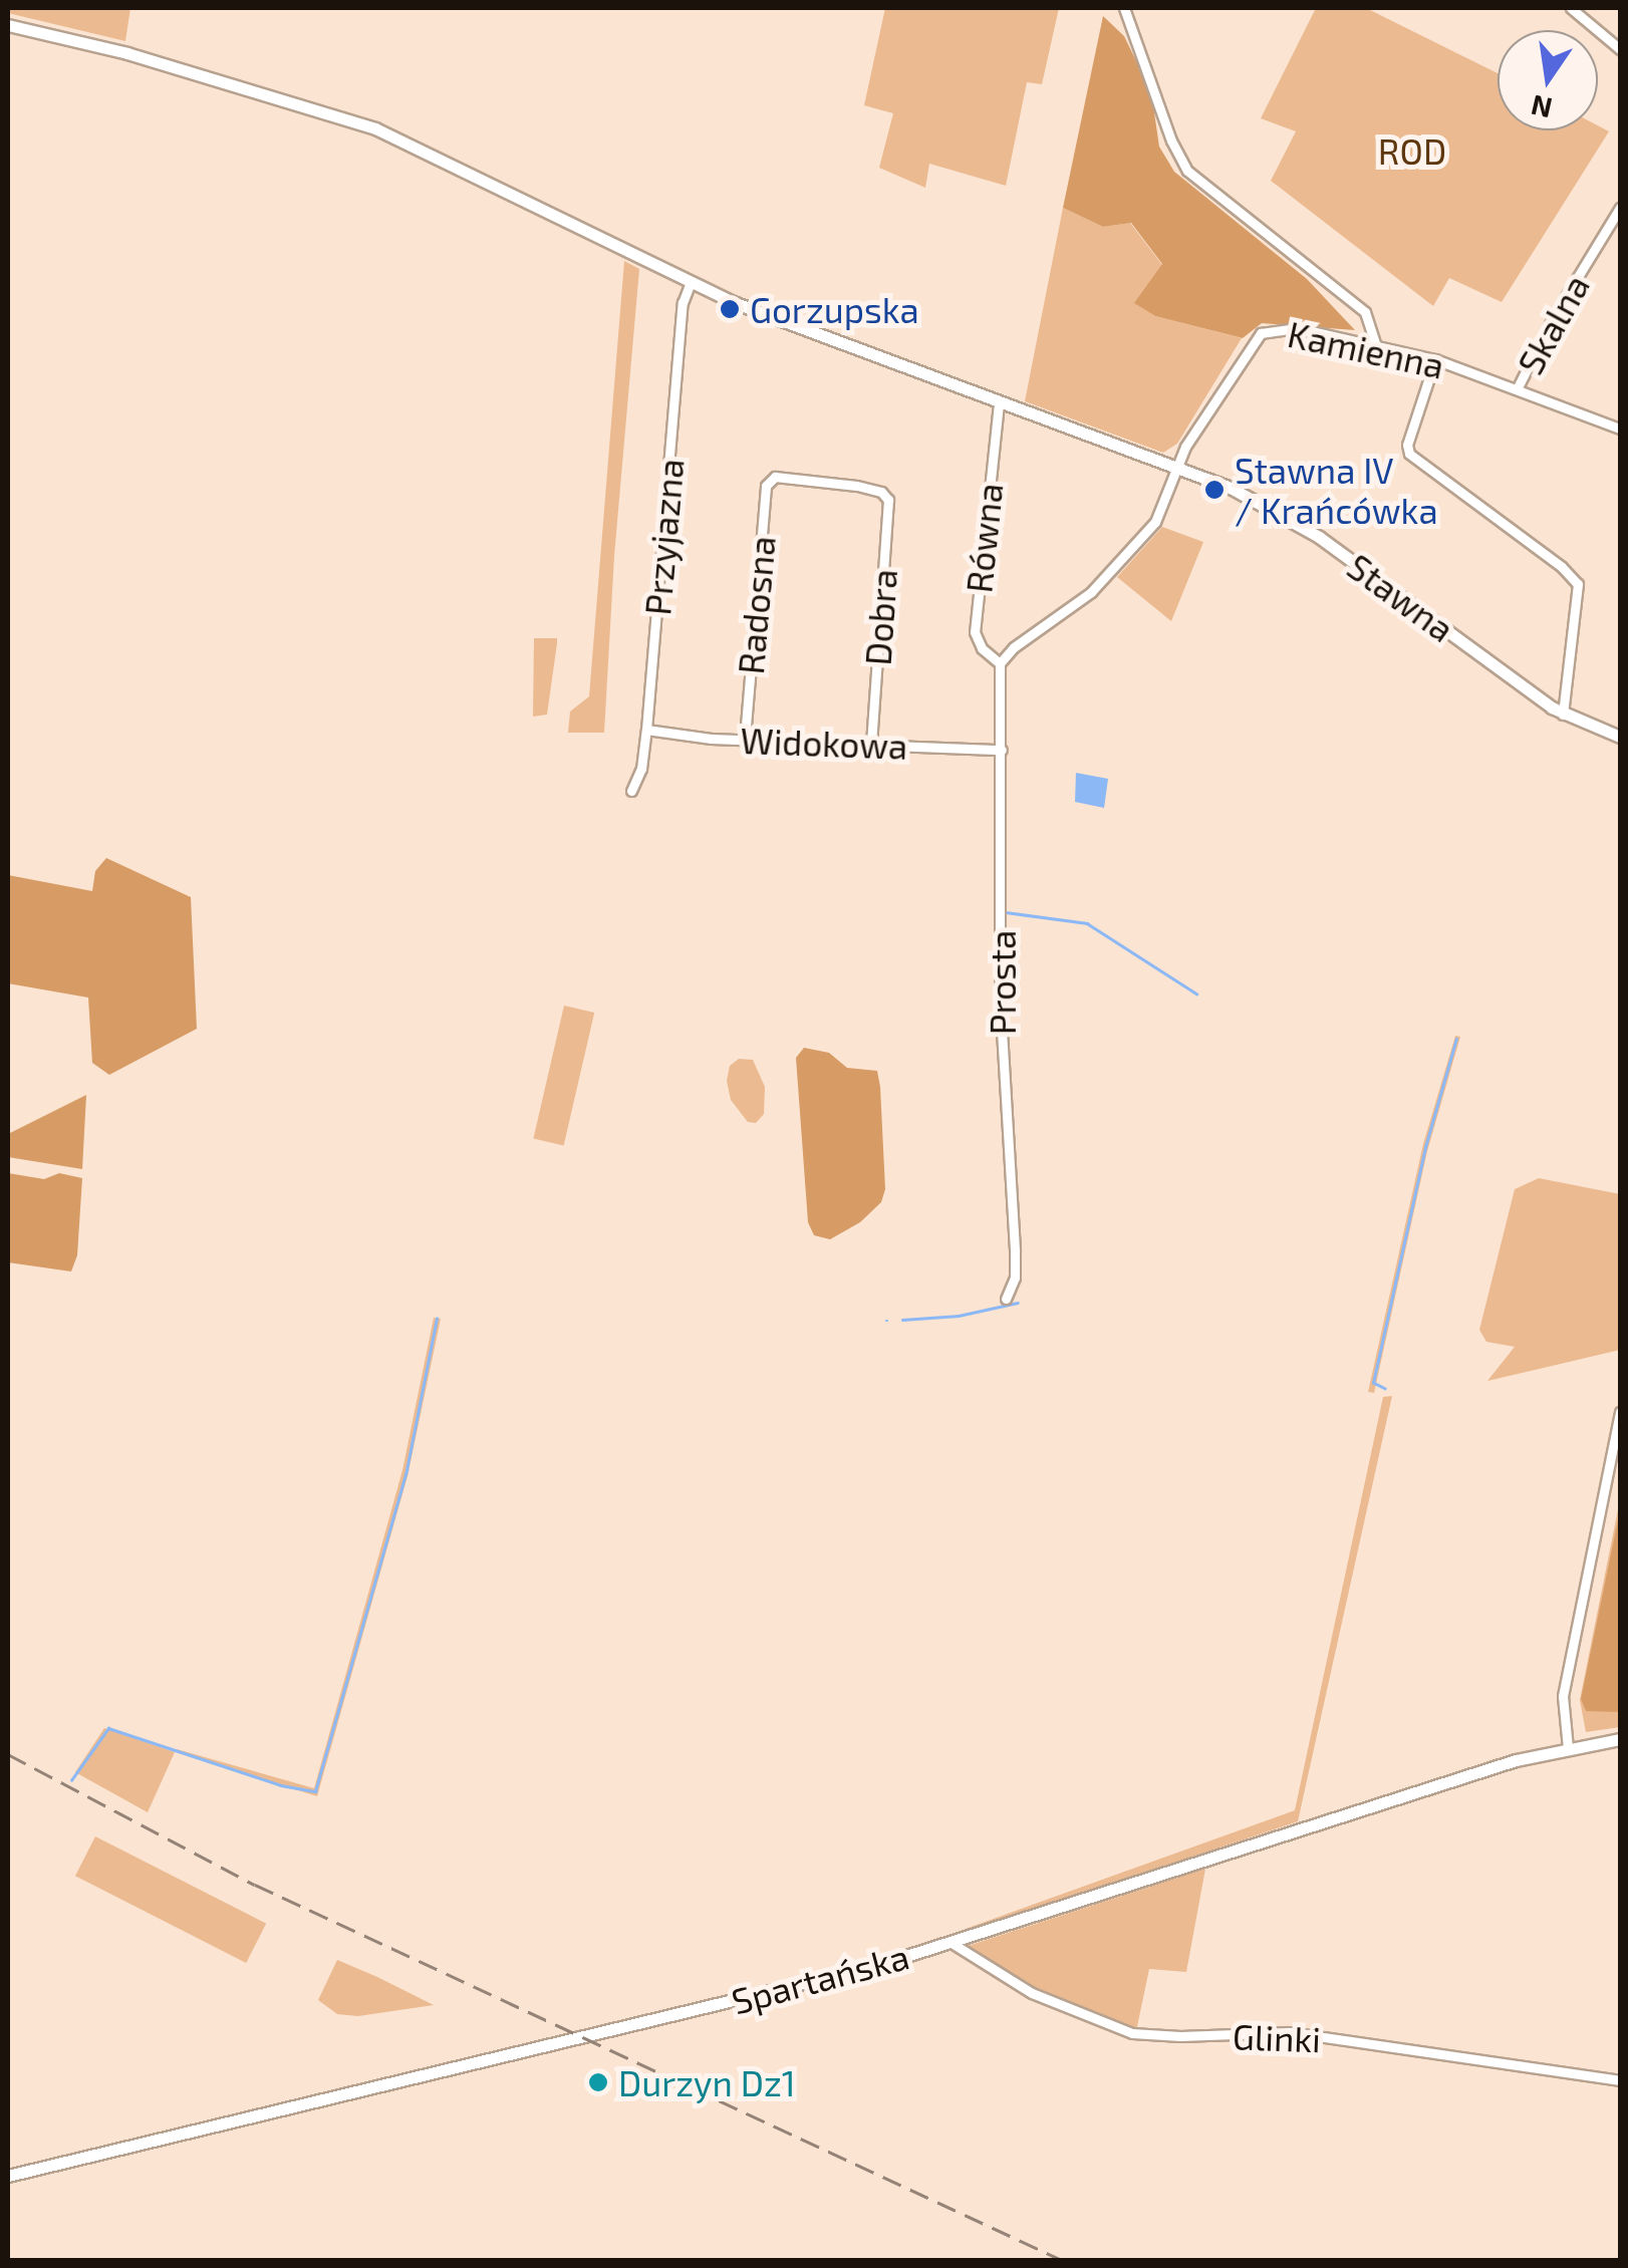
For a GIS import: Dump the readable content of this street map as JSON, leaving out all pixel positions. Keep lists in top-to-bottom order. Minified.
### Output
{"streets":{"street":["Skalna","Kamienna","Przyjazna","Równa","Stawna","Radosna","Dobra","Widokowa","Prosta","Spartańska","Glinki"]},"crossings":[["Skalna","Kamienna"],["Kamienna","Stawna"],["Przyjazna","Widokowa"],["Równa","Prosta"],["Radosna","Dobra"],["Radosna","Widokowa"],["Dobra","Widokowa"],["Widokowa","Prosta"],["Spartańska","Glinki"]],"parks":["ROD"],"places":["Gorzupska","Stawna IV / Krańcówka","Durzyn Dz1"],"north":"bottom"}
